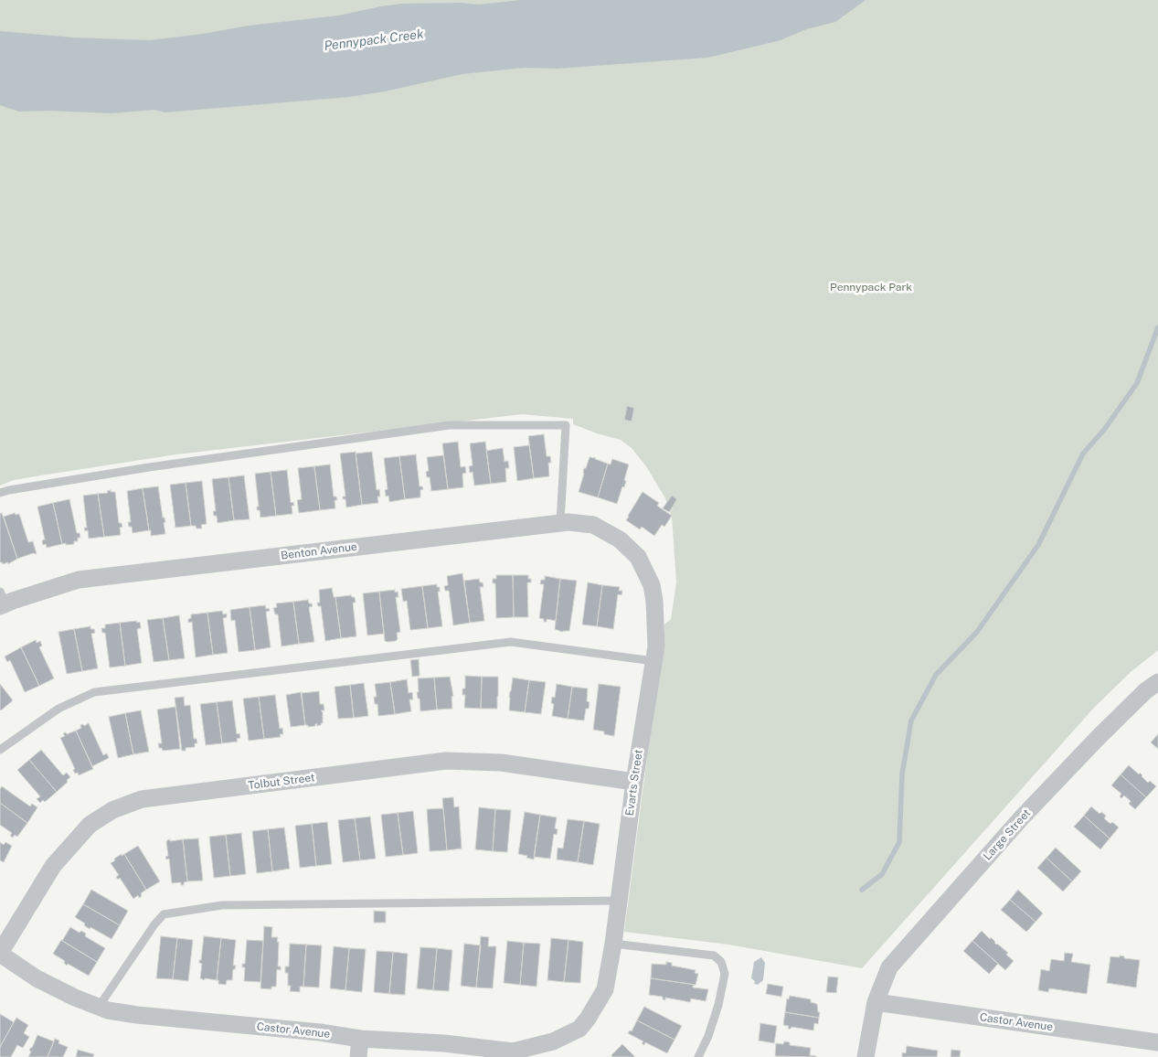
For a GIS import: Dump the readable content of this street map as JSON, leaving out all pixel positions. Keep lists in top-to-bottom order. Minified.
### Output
{"streets":{"street":["Benton Avenue","Tolbut Street","Evarts Street","Large Street","Castor Avenue"]},"crossings":[["Benton Avenue","Evarts Street"],["Tolbut Street","Evarts Street"],["Tolbut Street","Castor Avenue"],["Evarts Street","Castor Avenue"],["Large Street","Castor Avenue"]],"water":["Pennypack Creek"],"parks":["Pennypack Park"]}
